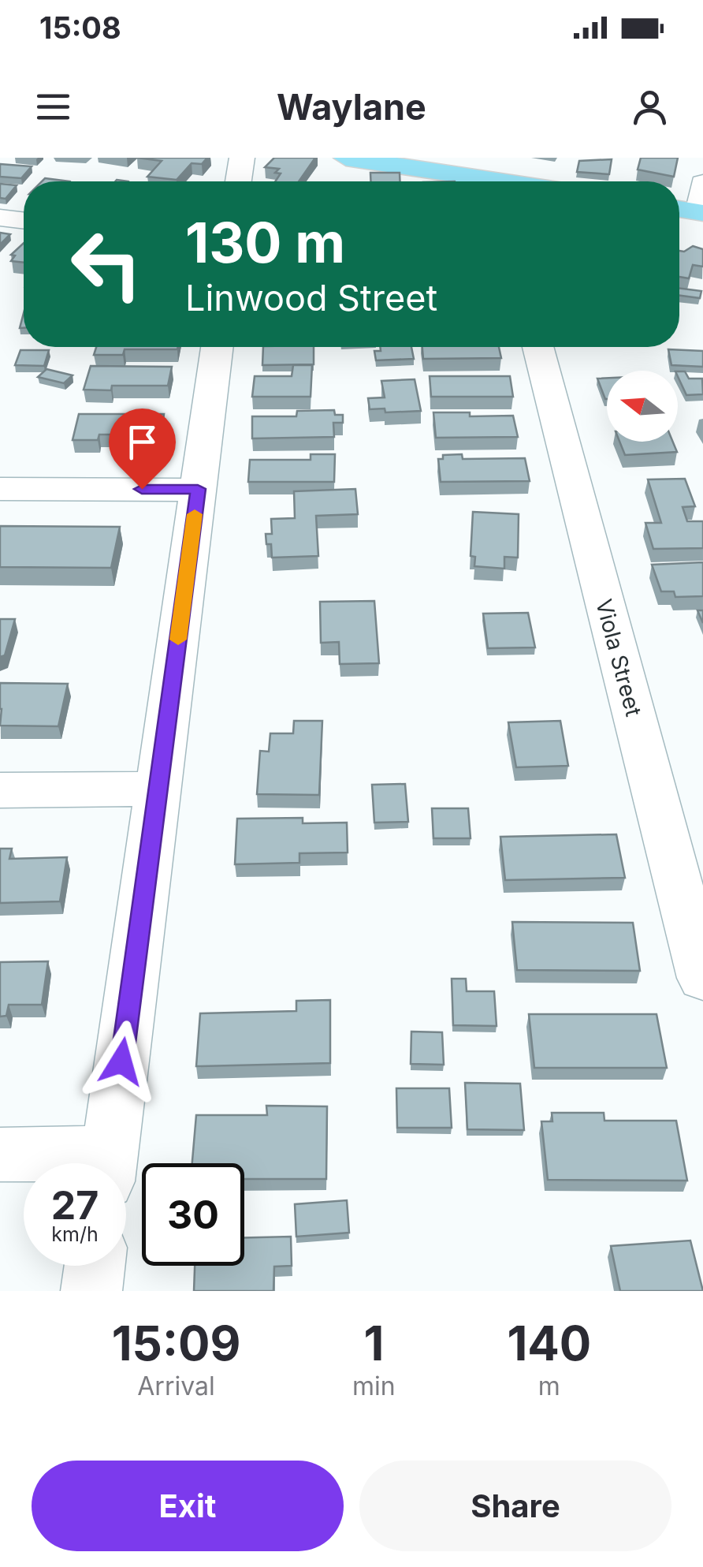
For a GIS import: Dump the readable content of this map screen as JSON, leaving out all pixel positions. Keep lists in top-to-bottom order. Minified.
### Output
{"streets":{"street":["Viola Street"]},"north":"left","page":{"status":"15:08","header":"Waylane","turn":["130 m","Linwood Street"],"speed":"27 km/h","limit":"30","eta":["15:09","Arrival","1","min","140","m"],"buttons":["Exit","Share"]}}
